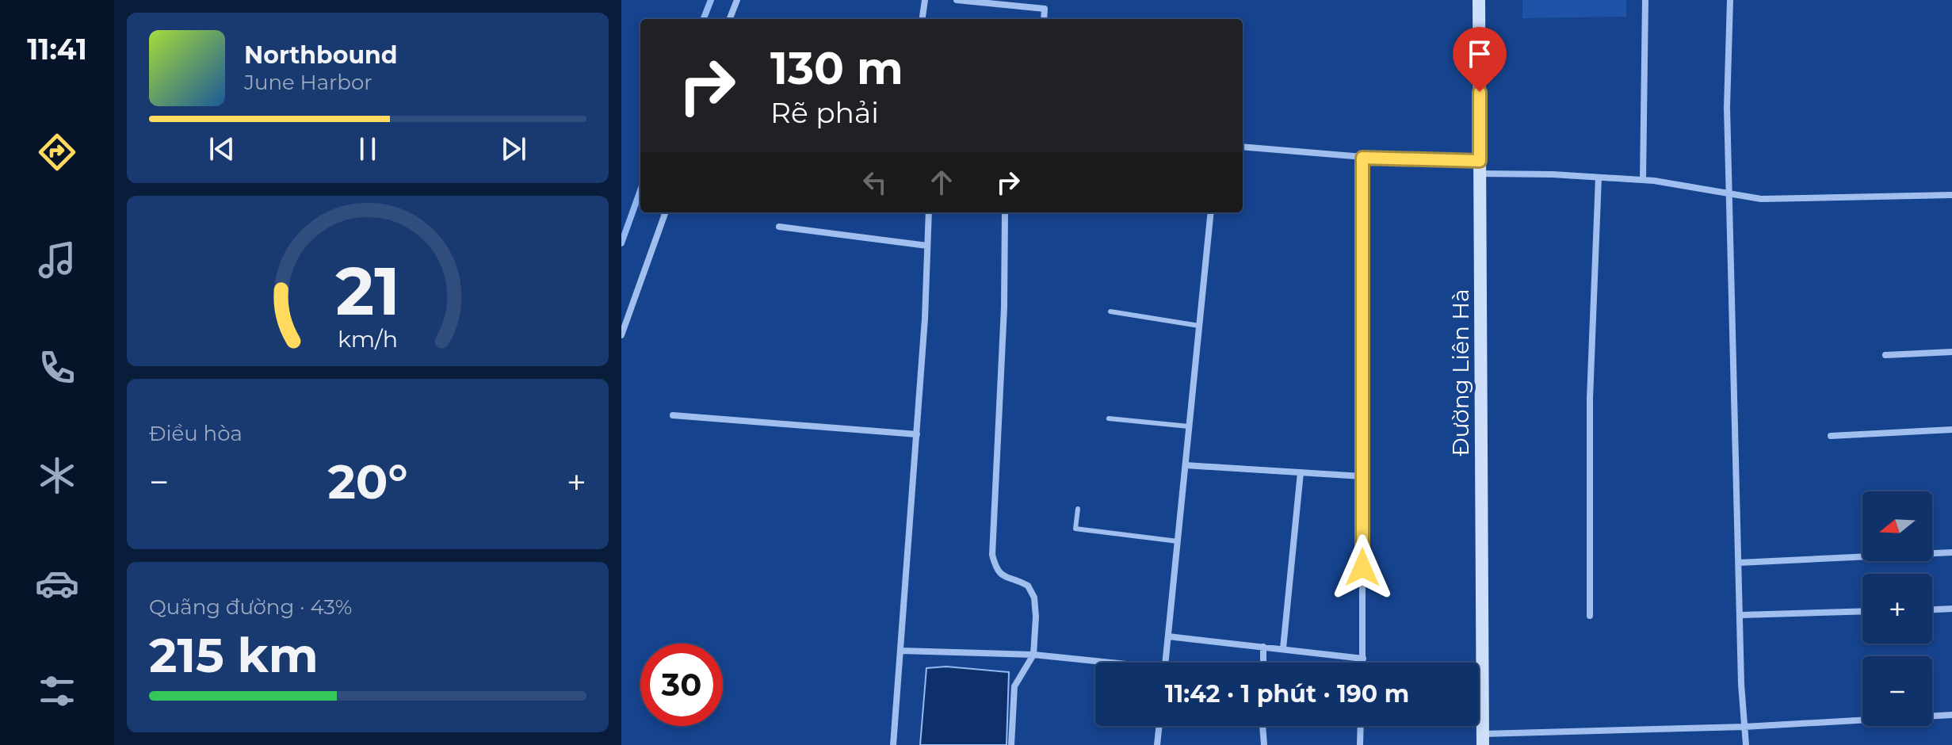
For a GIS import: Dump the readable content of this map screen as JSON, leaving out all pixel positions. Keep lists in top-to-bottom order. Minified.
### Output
{"streets":{"main road":["Đường Liên Hà"]},"north":"left","page":{"tabs":"11:41","turn":["130 m","Rẽ phải"],"song":["Northbound","June Harbor"],"tile":["Điều hòa",["Quãng đường · 43%","215 km"]],"heat":["−","20°","+"],"map_buttons":["+","−"],"limit":"30","trip":"11:42 · 1 phút · 190 m","gauge":["21","km/h"]}}
